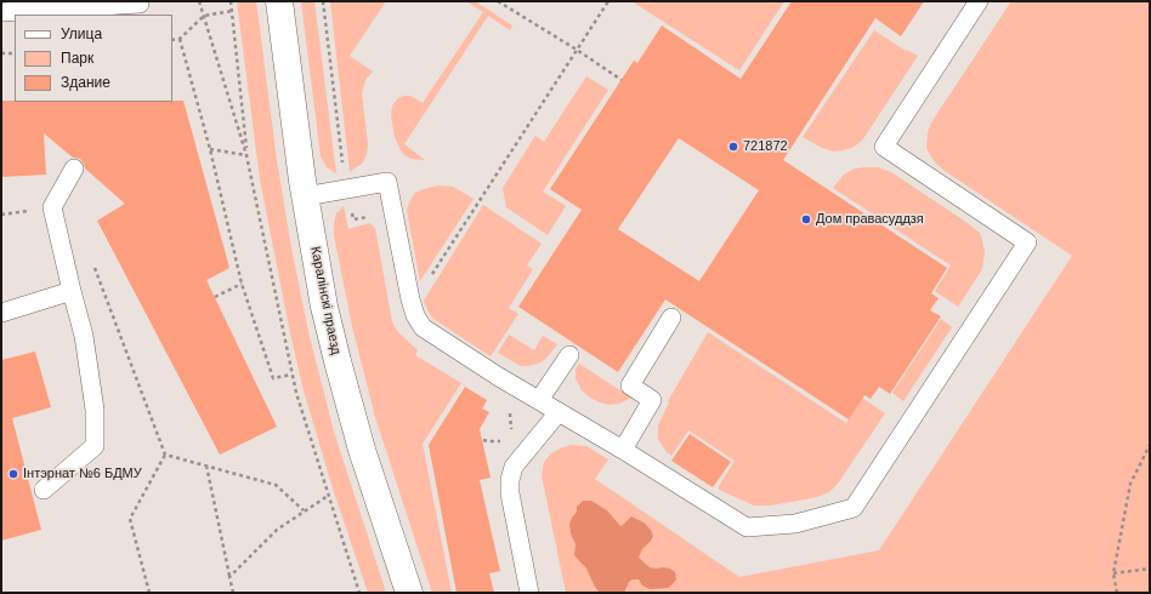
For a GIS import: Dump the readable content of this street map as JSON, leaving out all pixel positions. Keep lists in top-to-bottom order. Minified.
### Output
{"streets":{"street":["Каралінскі праезд"]},"places":["721872","Дом правасуддзя","Інтэрнат №6 БДМУ"],"legend":["Улица","Парк","Здание"]}
